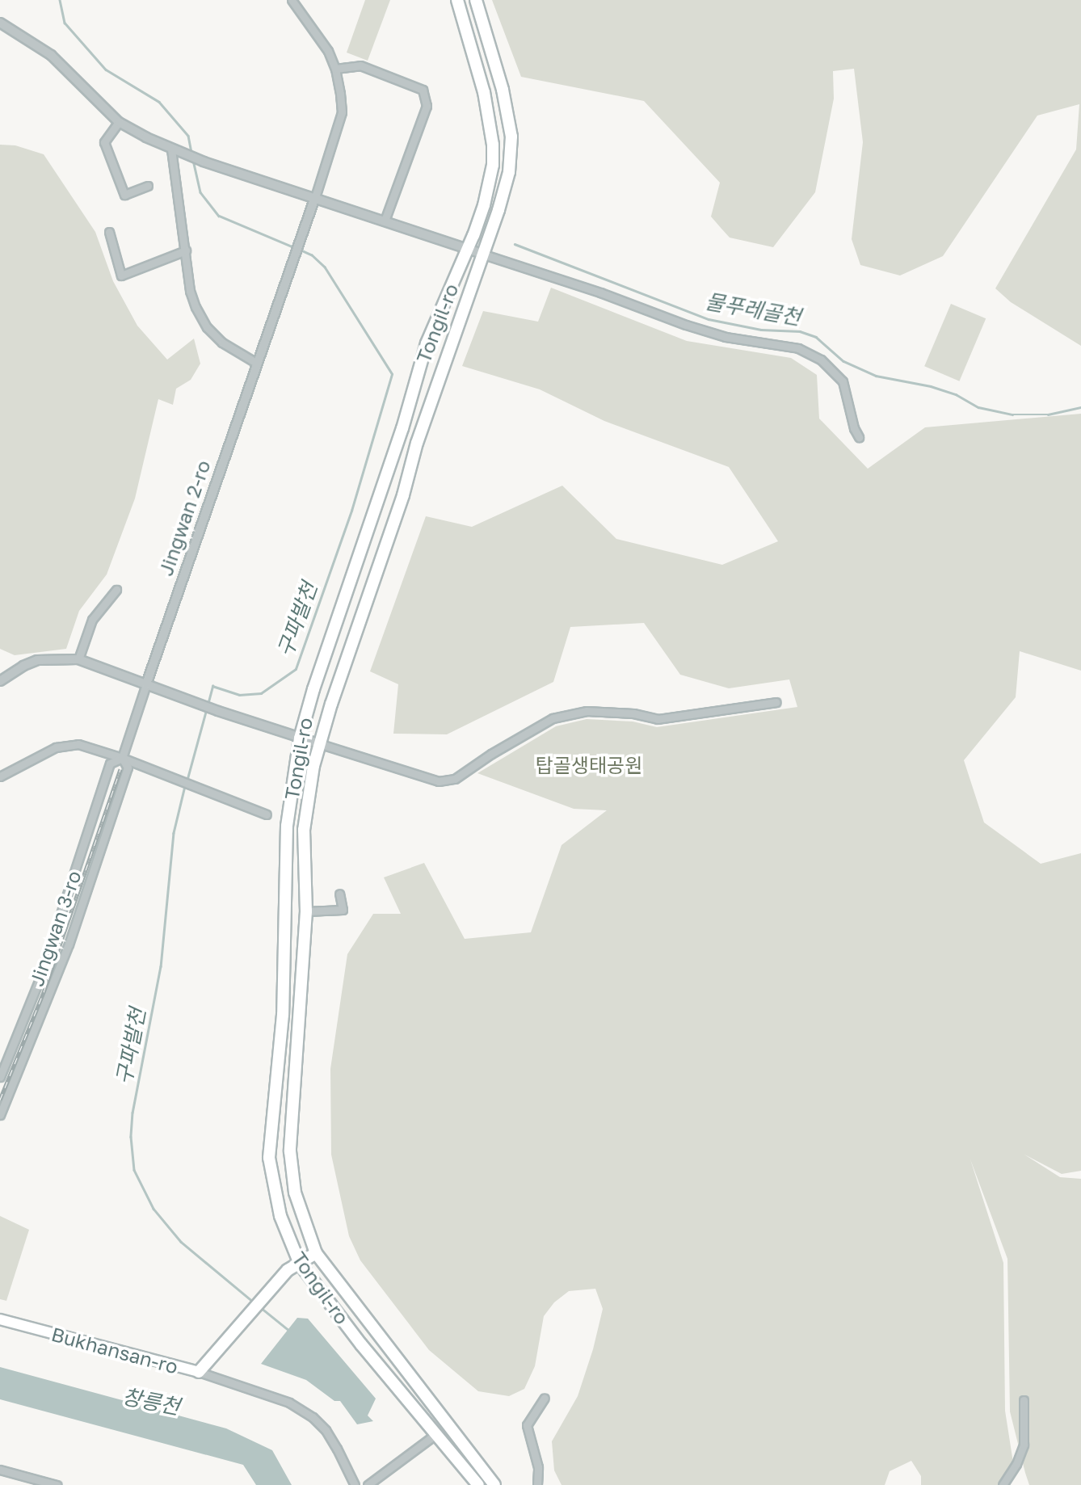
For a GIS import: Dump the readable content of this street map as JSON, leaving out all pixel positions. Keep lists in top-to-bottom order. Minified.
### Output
{"streets":{"main road":["Tongil-ro","Bukhansan-ro"],"street":["Jingwan 2-ro","Jingwan 3-ro"]},"crossings":[["Tongil-ro","Bukhansan-ro"],["Jingwan 2-ro","Jingwan 3-ro"]],"water":["물푸레골천","구파발천","창릉천"],"parks":["탑골생태공원"]}
